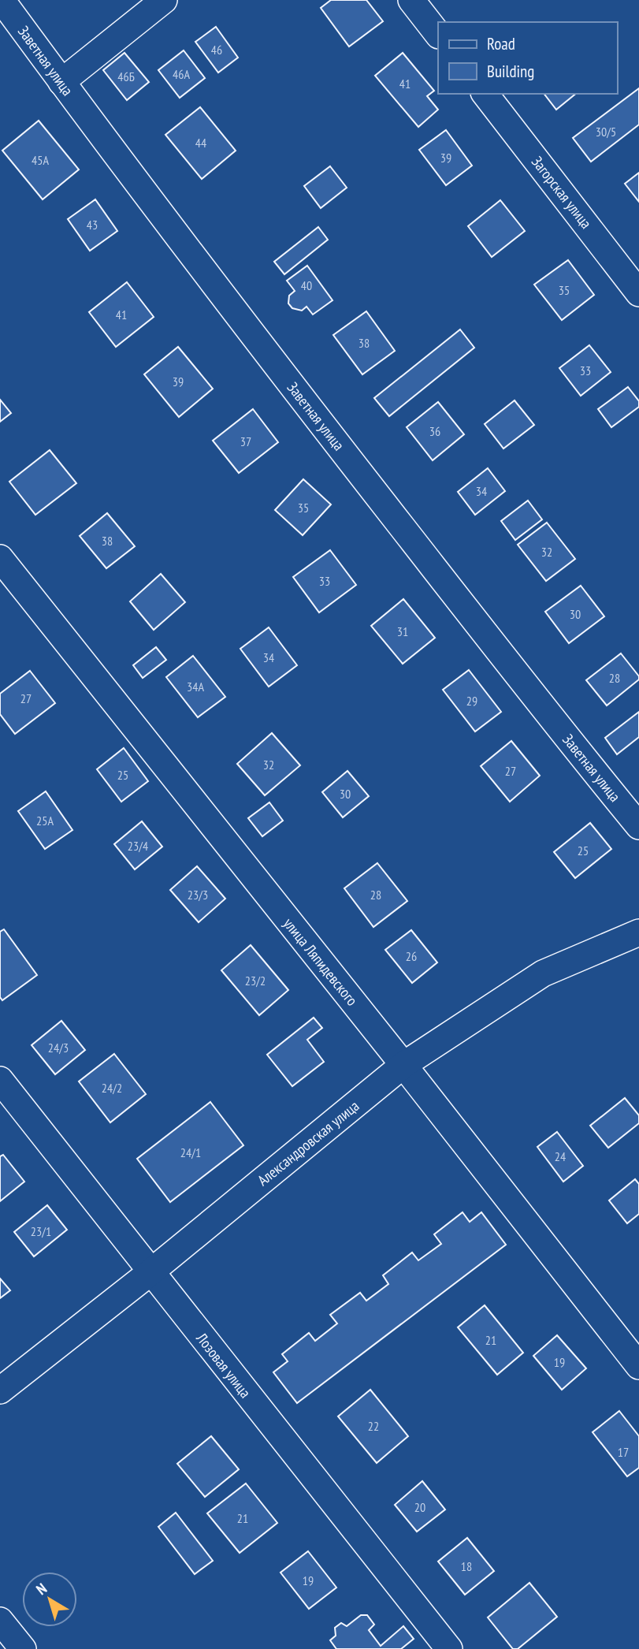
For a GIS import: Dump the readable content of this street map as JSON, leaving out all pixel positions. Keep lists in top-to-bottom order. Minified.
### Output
{"streets":{"street":["Заветная улица","Загорская улица","улица Ляпидевского","Александровская улица","Лозовая улица"]},"crossings":[["улица Ляпидевского","Александровская улица"],["Александровская улица","Лозовая улица"]],"house_numbers":["46","46А","46Б","41","30/5","44","39","45А","43","40","35","41","38","33","39","36","37","34","35","38","32","33","30","31","34","28","34А","27","29","32","27","25","30","25А","23/4","25","23/3","28","26","23/2","24/3","24/2","24/1","24","23/1","21","19","22","17","20","21","18","19"],"legend":["Road","Building"],"north":"top left"}
